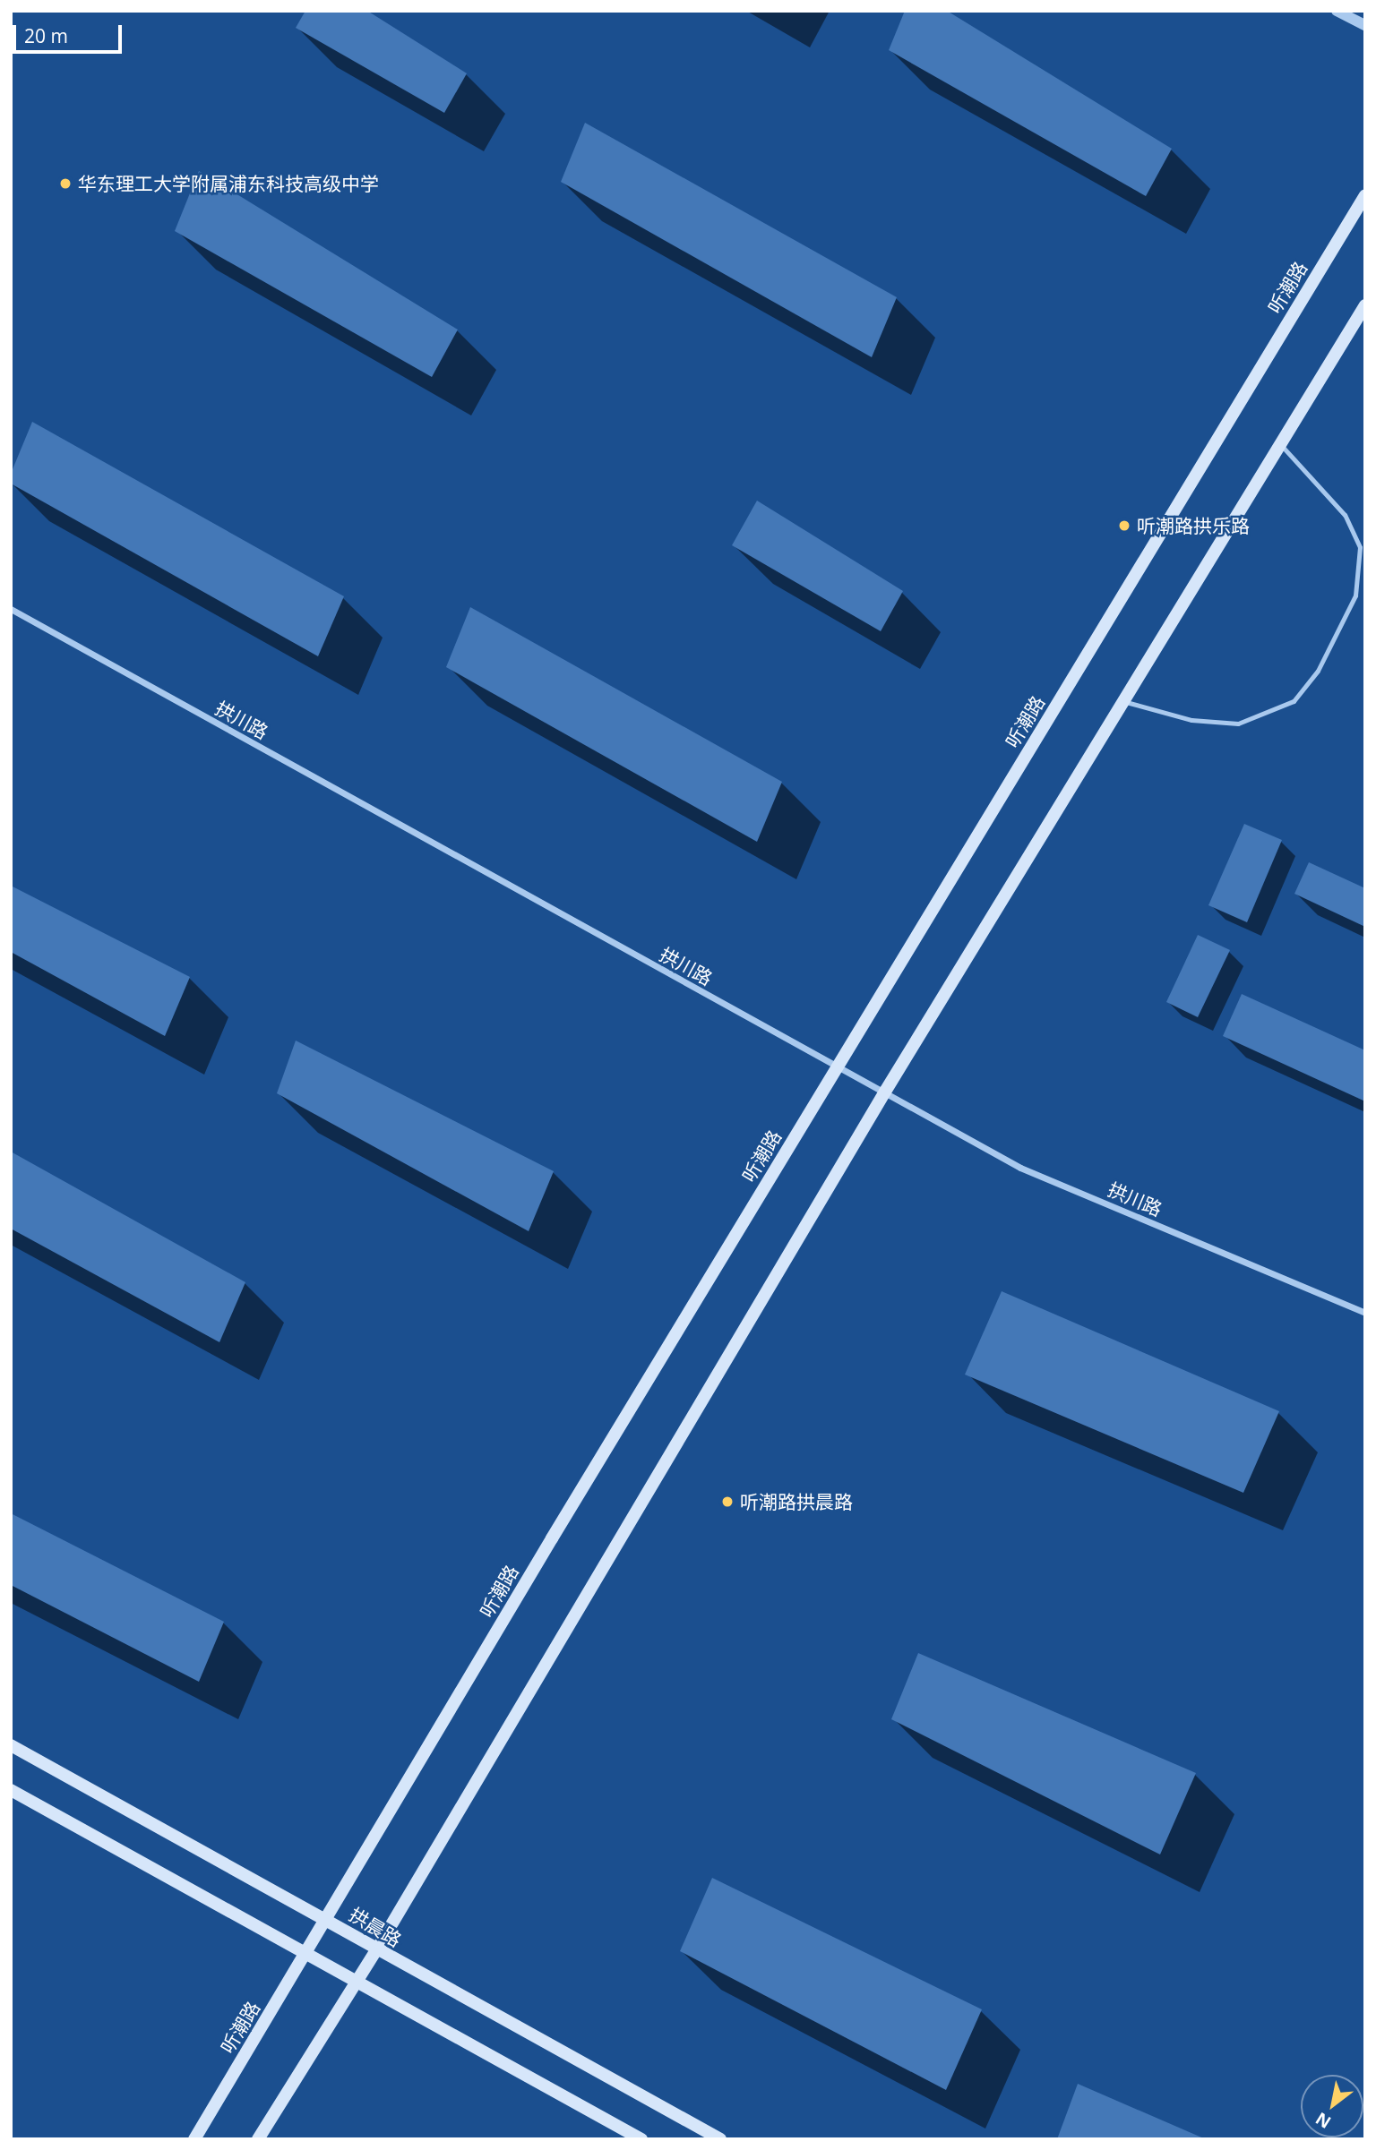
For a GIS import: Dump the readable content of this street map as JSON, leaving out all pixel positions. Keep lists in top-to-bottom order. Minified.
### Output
{"streets":{"main road":["听潮路","拱晨路"],"street":["拱川路"]},"crossings":[["听潮路","拱川路"],["听潮路","拱晨路"]],"places":["华东理工大学附属浦东科技高级中学","听潮路拱乐路","听潮路拱晨路"],"scale_bar":"20 m","north":"bottom left"}
